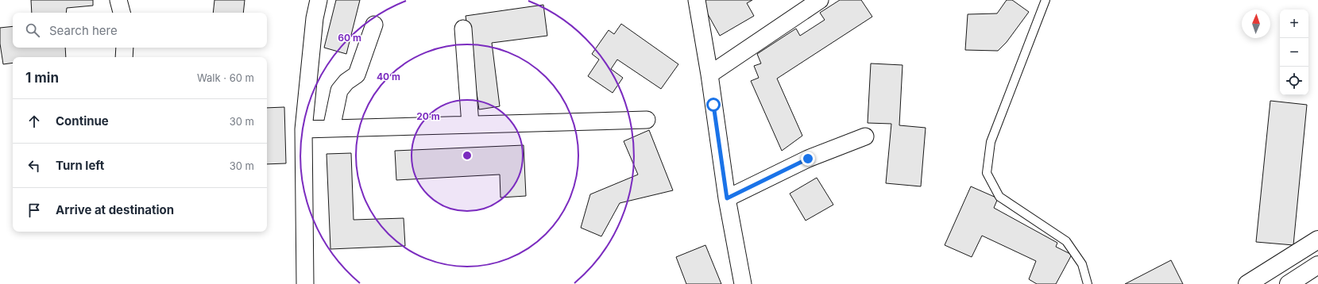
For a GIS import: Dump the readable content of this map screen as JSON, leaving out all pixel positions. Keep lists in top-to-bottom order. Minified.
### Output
{"north":"top","page":{"map_buttons":["+","−"],"search":"Search here","heading":["1 min","Walk · 60 m"],"list":[["Continue","30 m"],["Turn left","30 m"],"Arrive at destination"]},"rings":["60 m","40 m","20 m"]}
